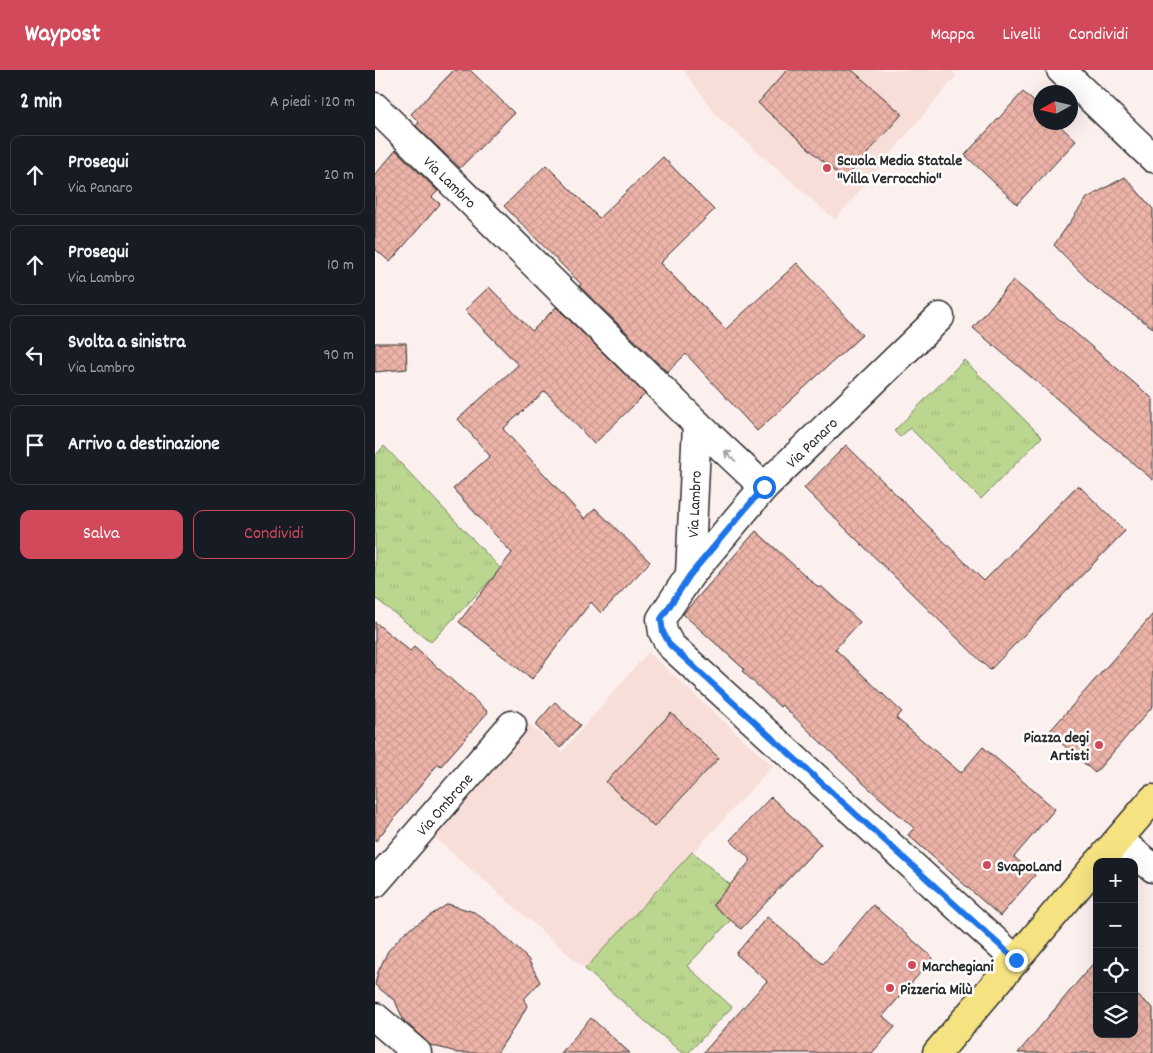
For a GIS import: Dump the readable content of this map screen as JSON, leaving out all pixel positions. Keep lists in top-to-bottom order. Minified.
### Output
{"streets":{"street":["Via Lambro","Via Panaro","Via Ombrone"]},"crossings":[["Via Lambro","Via Panaro"]],"places":["Scuola Media Statale \"Villa Verrocchio\"","Piazza degi Artisti","SvapoLand","Marchegiani","Pizzeria Milù"],"north":"left","page":{"header":"Waypost","nav":["Mappa","Livelli","Condividi"],"heading":["2 min","A piedi · 120 m"],"list":[["Prosegui","Via Panaro","20 m"],["Prosegui","Via Lambro","10 m"],["Svolta a sinistra","Via Lambro","90 m"],"Arrivo a destinazione"],"buttons":["Salva","Condividi"],"map_buttons":["+","−"]}}
